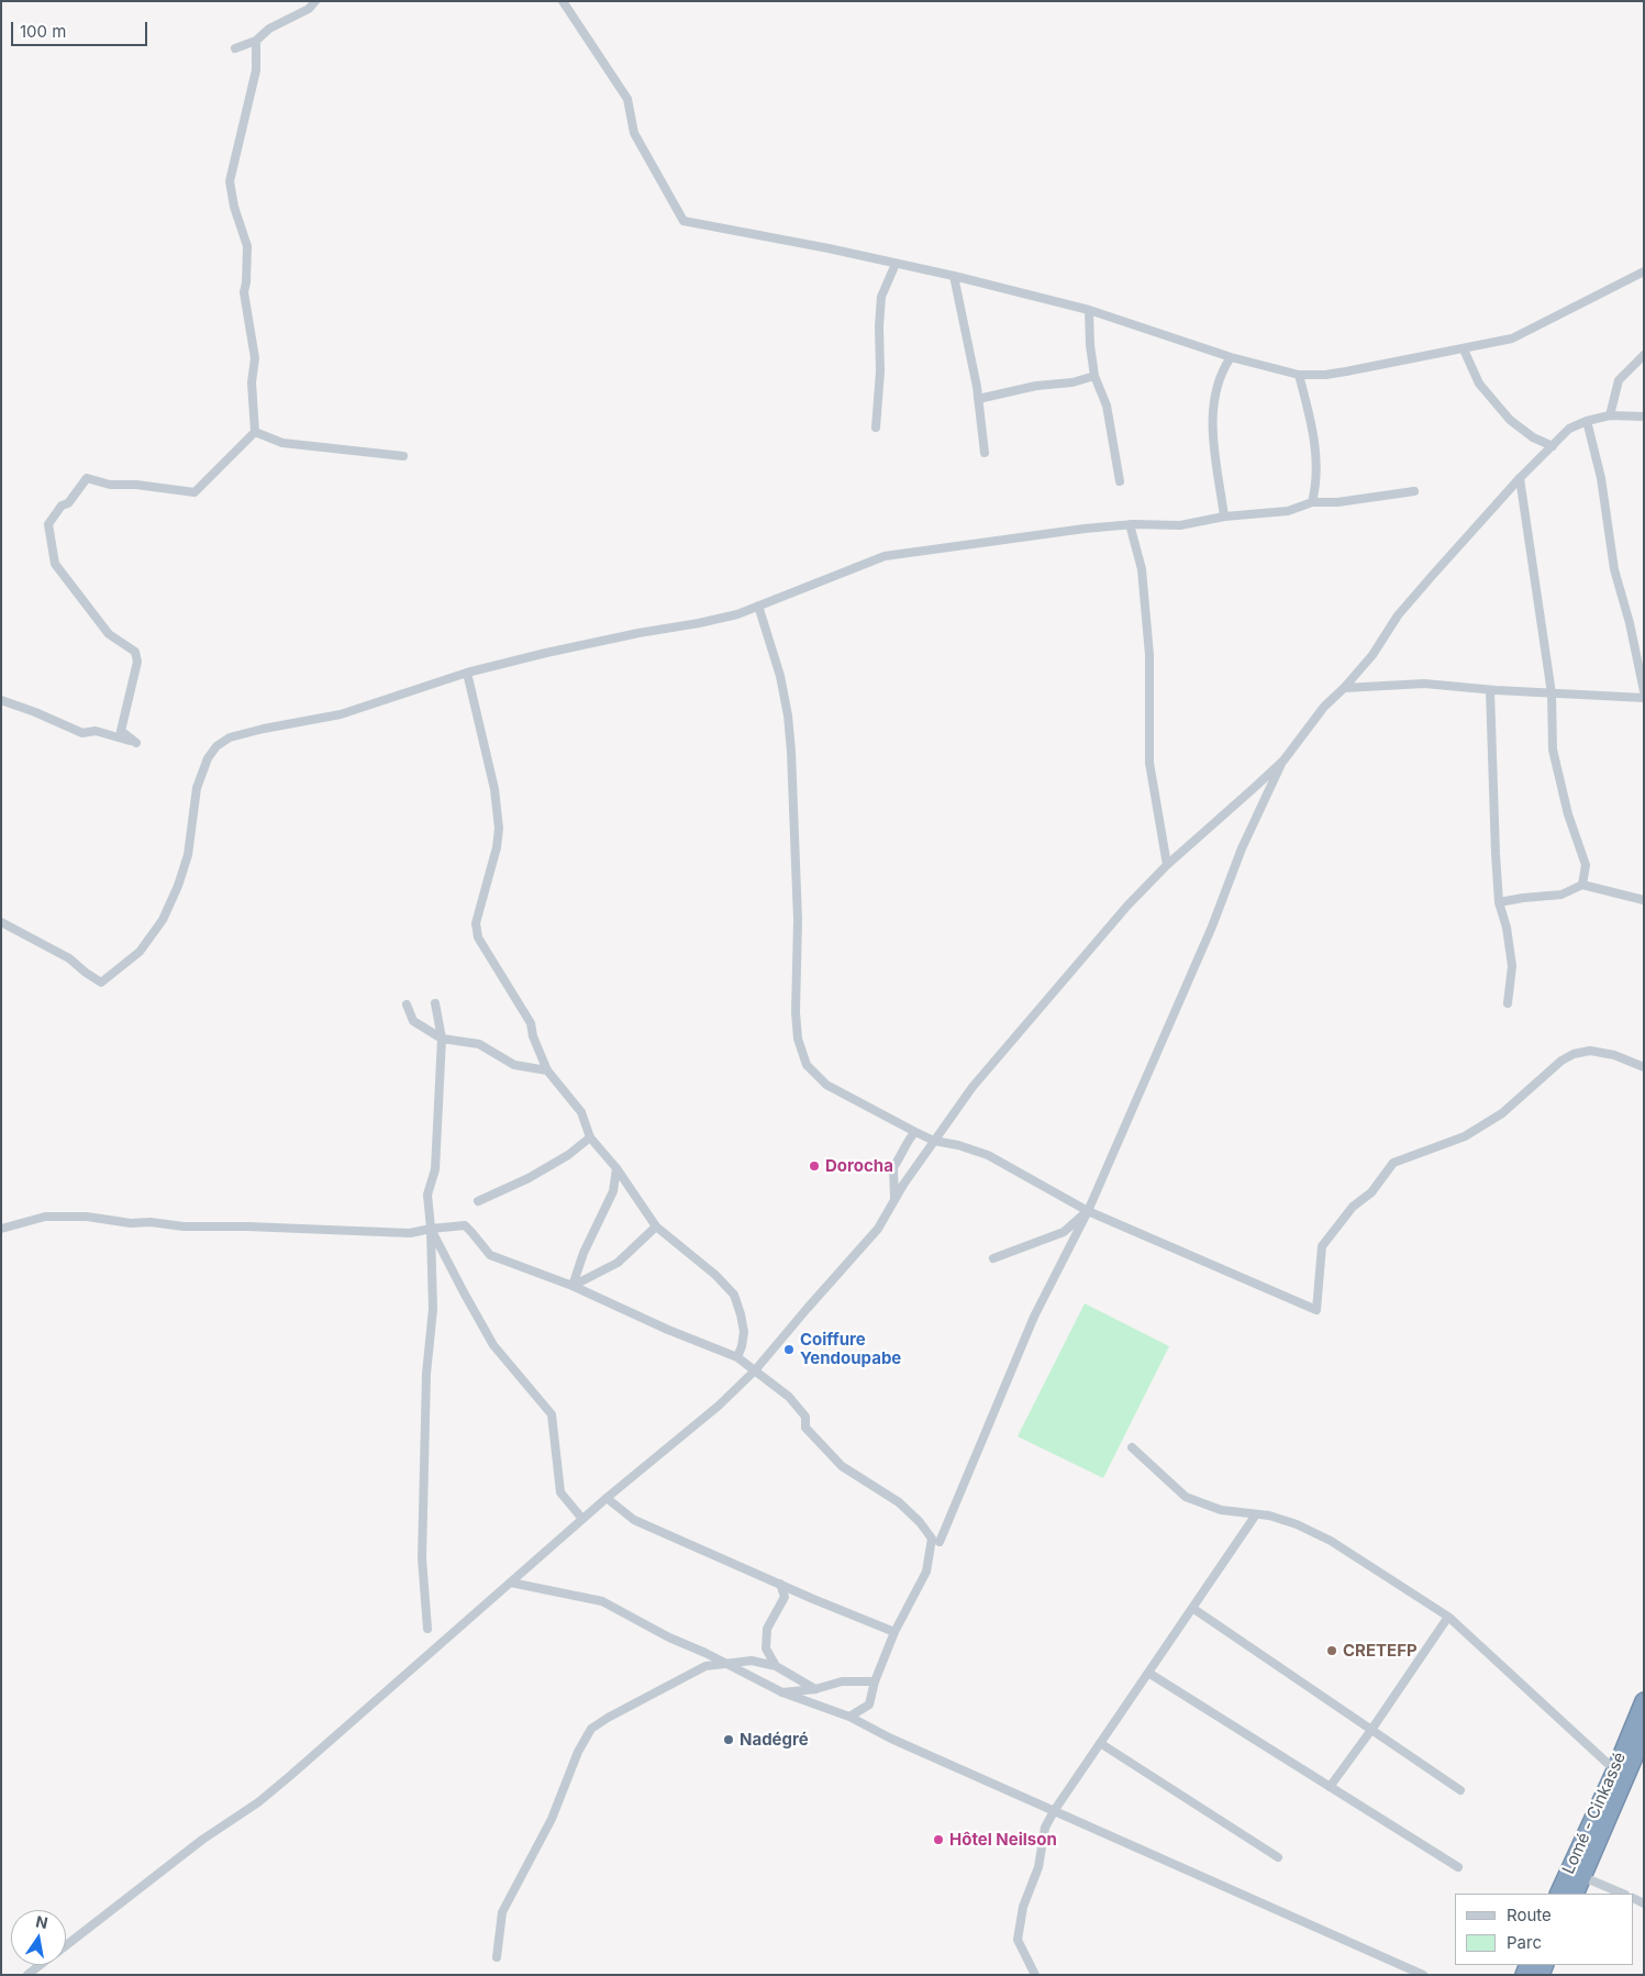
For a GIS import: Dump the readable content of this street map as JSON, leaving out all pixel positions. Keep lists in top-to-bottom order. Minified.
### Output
{"streets":{"highway":["Lomé - Cinkassé"]},"places":["Dorocha","Coiffure Yendoupabe","CRETEFP","Nadégré","Hôtel Neilson"],"legend":["Route","Parc"],"scale_bar":"100 m","north":"top"}
